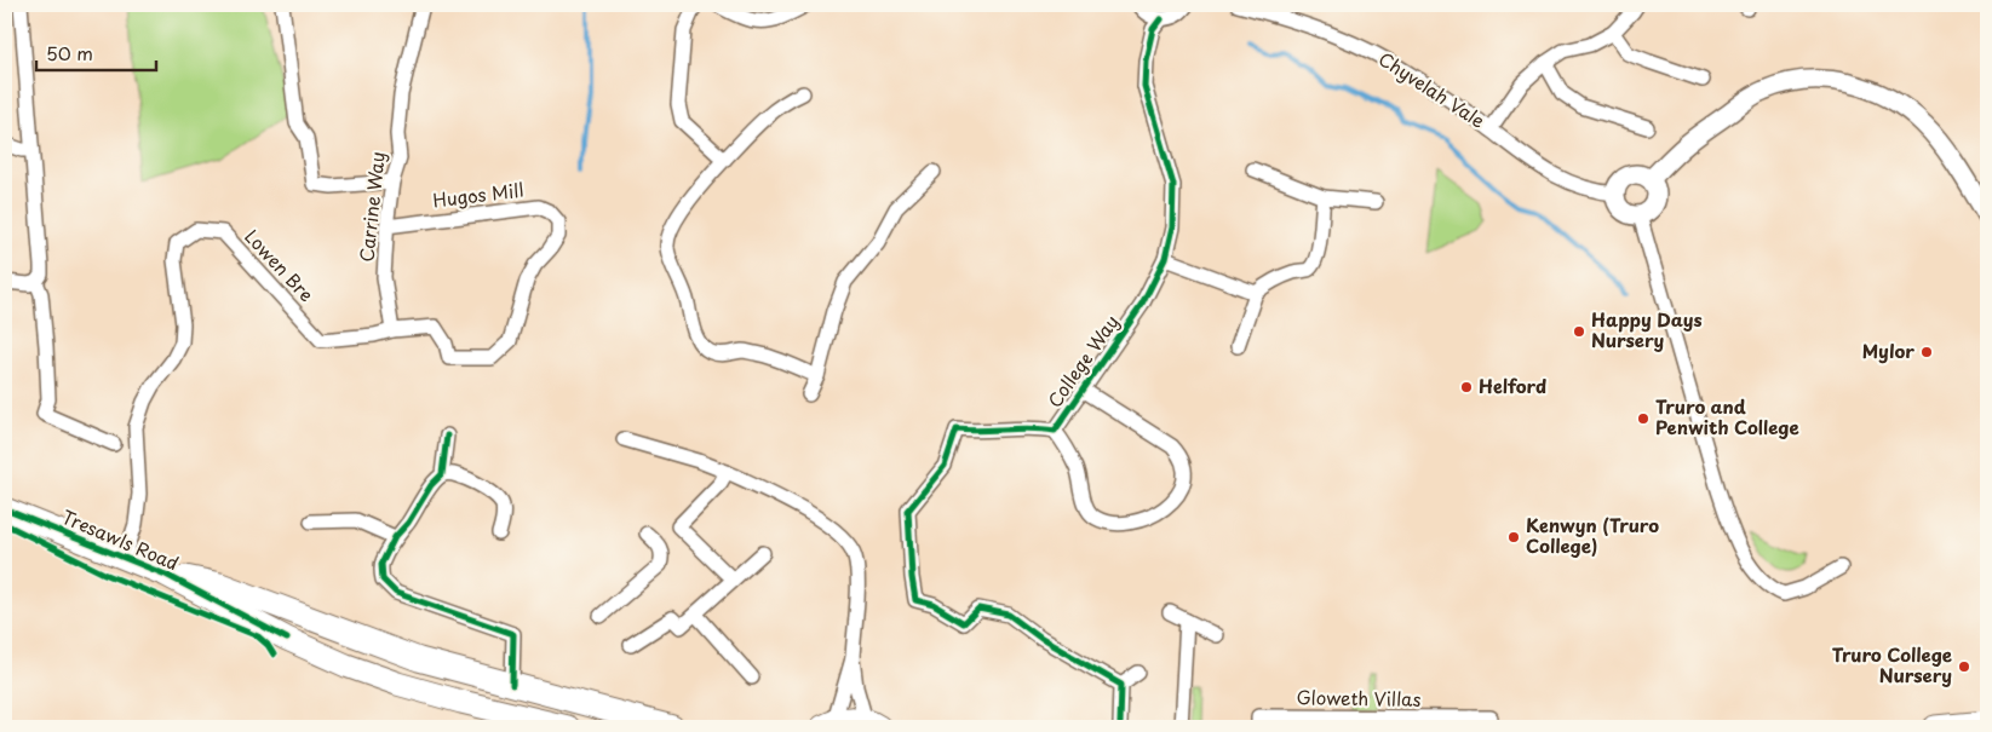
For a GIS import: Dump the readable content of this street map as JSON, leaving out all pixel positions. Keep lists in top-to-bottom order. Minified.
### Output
{"streets":{"highway":["Tresawls Road"],"street":["Chyvelah Vale","Hugos Mill","Carrine Way","Lowen Bre","College Way","Gloweth Villas"]},"crossings":[["Hugos Mill","Carrine Way"],["Hugos Mill","Lowen Bre"],["Carrine Way","Lowen Bre"],["Lowen Bre","Tresawls Road"]],"places":["Happy Days Nursery","Mylor","Helford","Truro and Penwith College","Kenwyn (Truro College)","Truro College Nursery"],"scale_bar":"50 m"}
